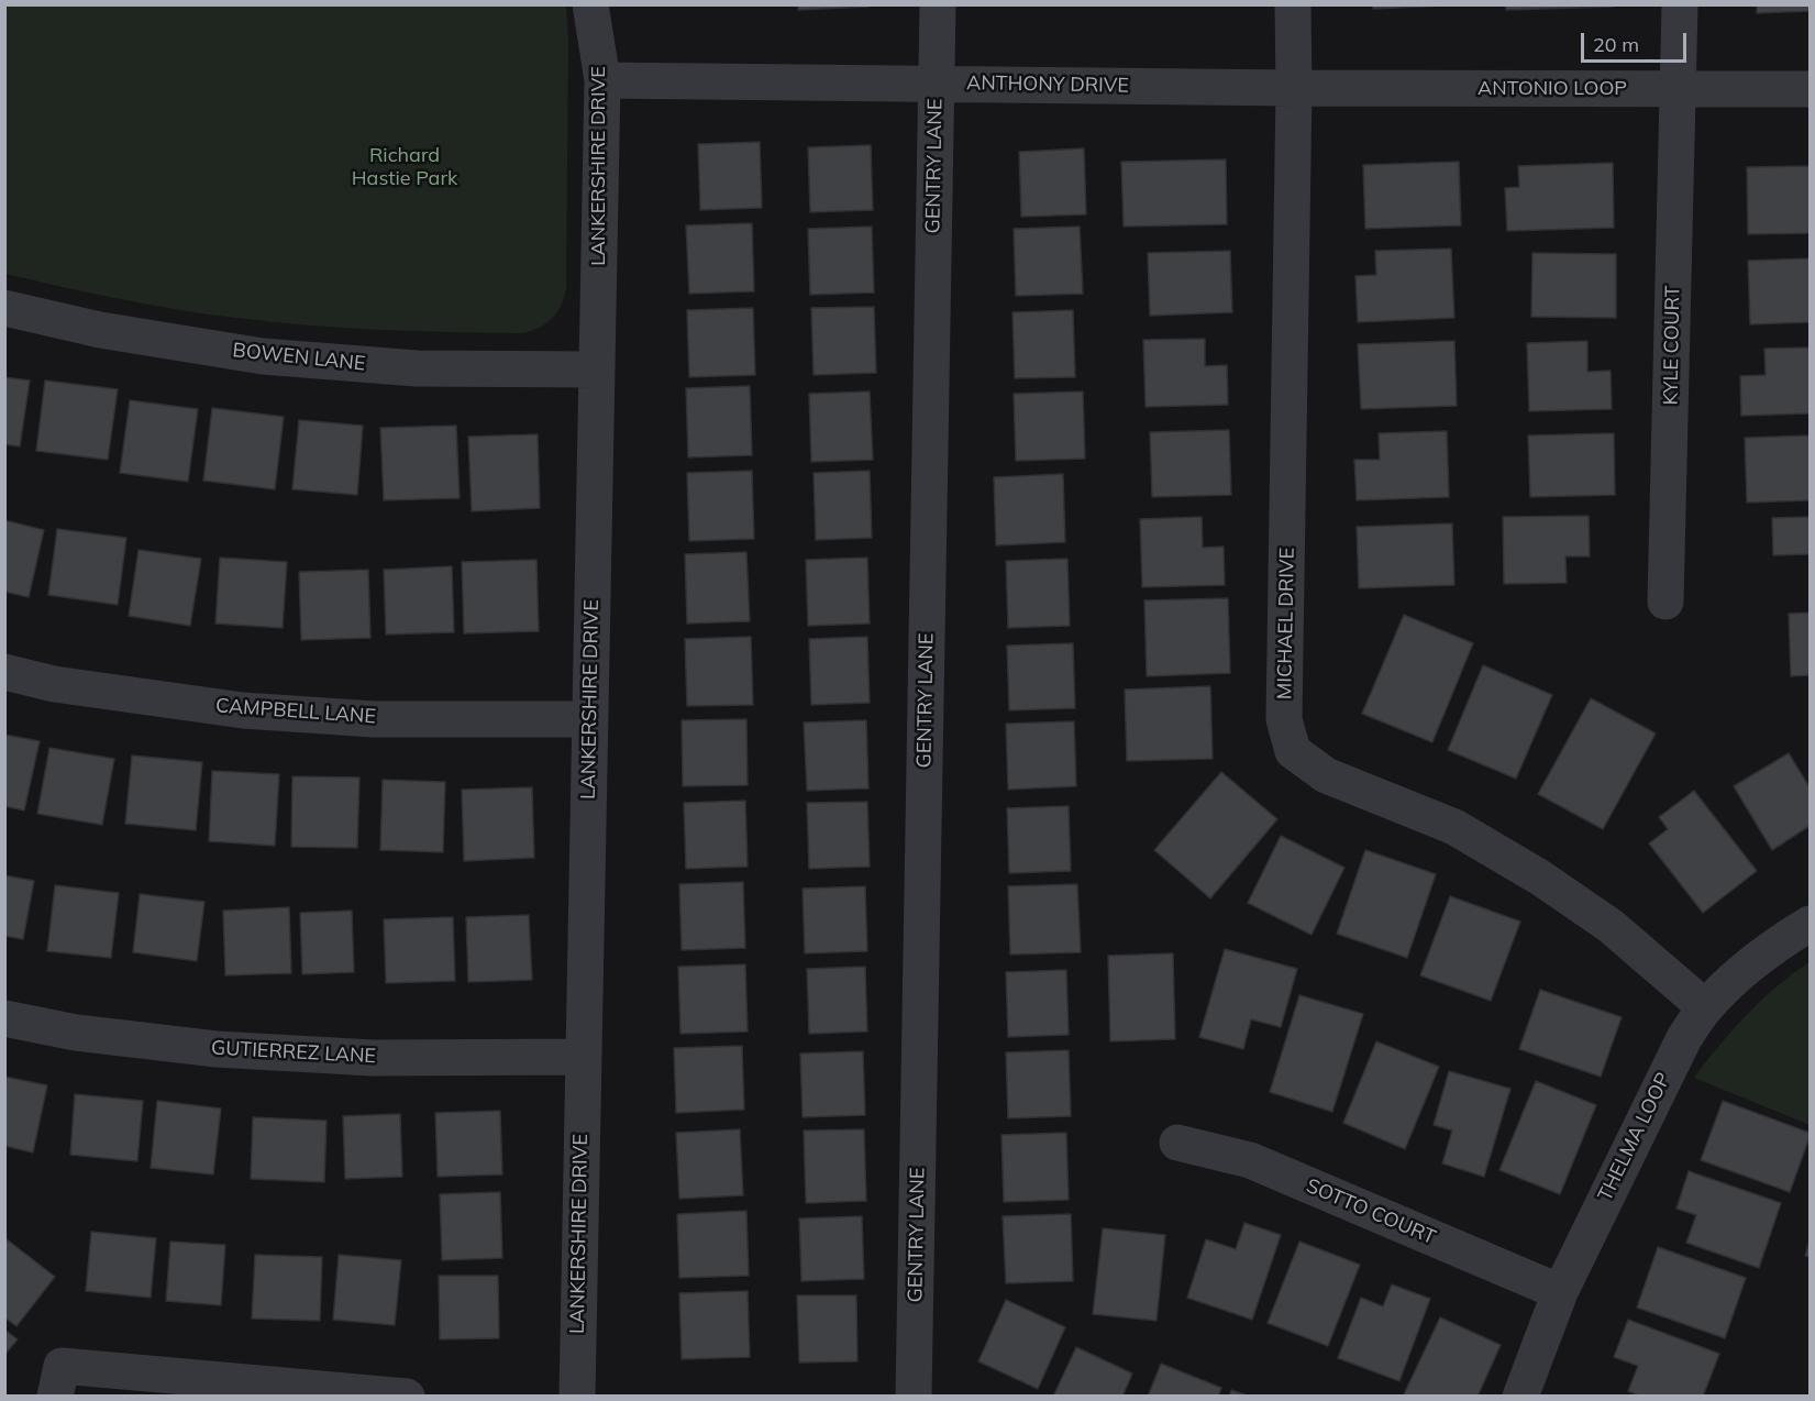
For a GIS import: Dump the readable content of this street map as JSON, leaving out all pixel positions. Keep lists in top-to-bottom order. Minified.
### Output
{"streets":{"street":["ANTHONY DRIVE","ANTONIO LOOP","LANKERSHIRE DRIVE","GENTRY LANE","KYLE COURT","BOWEN LANE","MICHAEL DRIVE","CAMPBELL LANE","GUTIERREZ LANE","THELMA LOOP","SOTTO COURT"]},"crossings":[["ANTHONY DRIVE","ANTONIO LOOP"],["ANTHONY DRIVE","LANKERSHIRE DRIVE"],["ANTHONY DRIVE","GENTRY LANE"],["ANTHONY DRIVE","MICHAEL DRIVE"],["ANTONIO LOOP","KYLE COURT"],["ANTONIO LOOP","MICHAEL DRIVE"],["LANKERSHIRE DRIVE","BOWEN LANE"],["LANKERSHIRE DRIVE","CAMPBELL LANE"],["LANKERSHIRE DRIVE","GUTIERREZ LANE"],["MICHAEL DRIVE","THELMA LOOP"],["THELMA LOOP","SOTTO COURT"]],"parks":["Richard Hastie Park"],"scale_bar":"20 m"}
